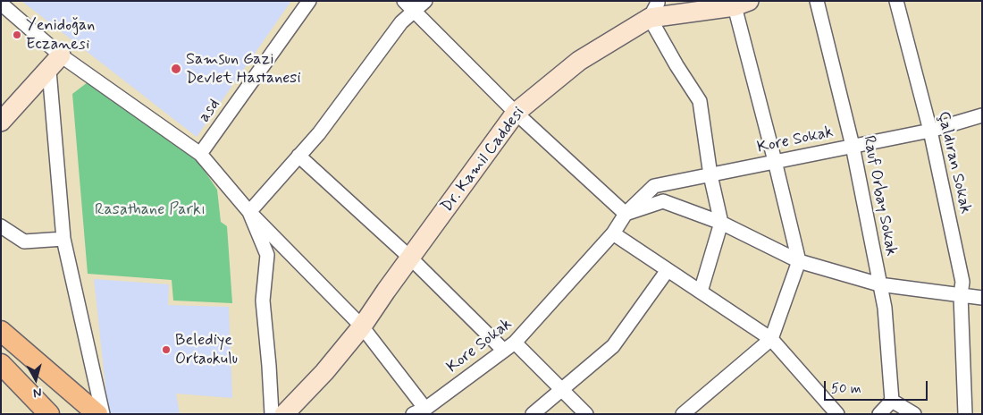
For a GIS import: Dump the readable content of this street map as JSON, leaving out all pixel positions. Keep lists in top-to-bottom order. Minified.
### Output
{"streets":{"main road":["Dr. Kamil Caddesi"],"street":["asd","Kore Sokak","Çaldıran Sokak","Rauf Orbay Sokak"]},"crossings":[["Kore Sokak","Çaldıran Sokak"],["Kore Sokak","Rauf Orbay Sokak"]],"parks":["Rasathane Parkı"],"places":["Yenidoğan Eczanesi","Samsun Gazi Devlet Hastanesi","Belediye Ortaokulu"],"scale_bar":"50 m","north":"bottom"}
